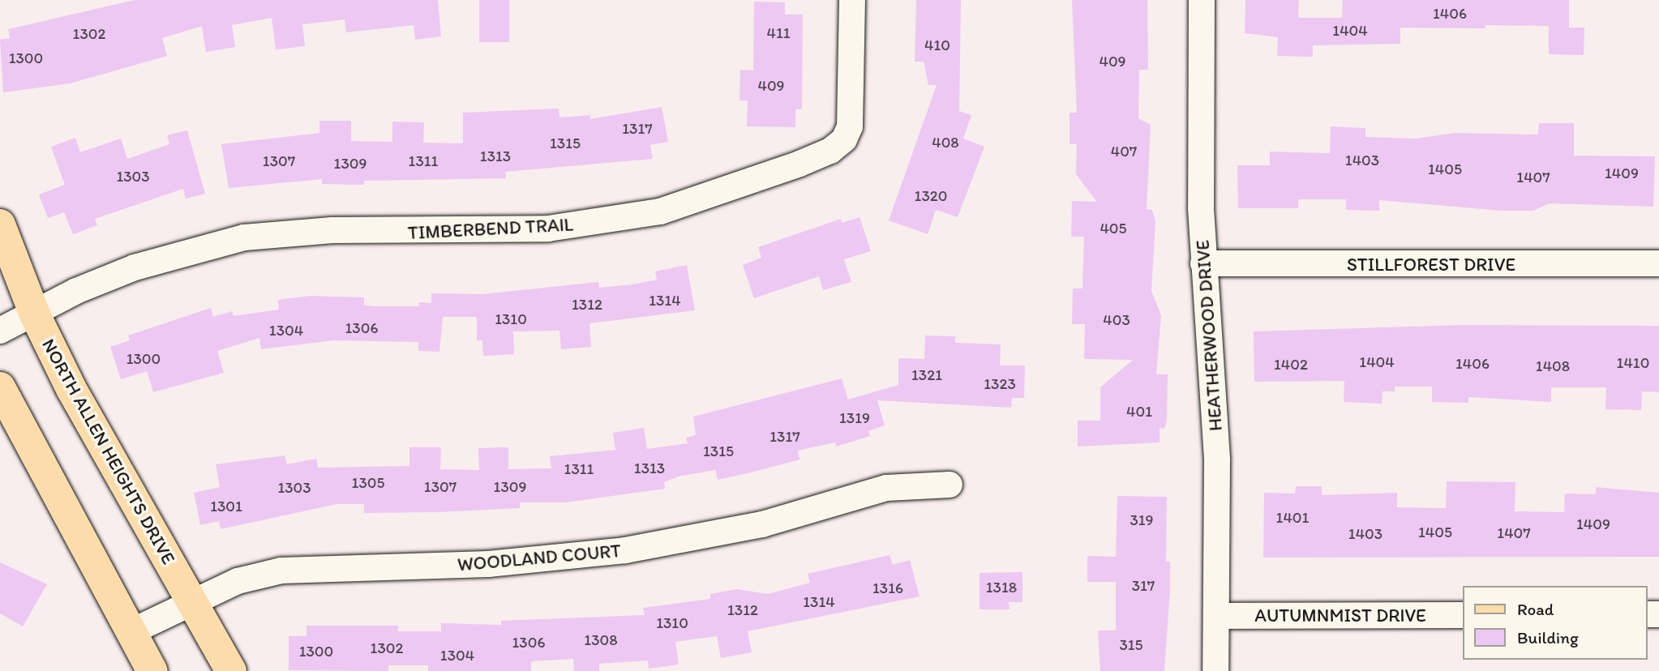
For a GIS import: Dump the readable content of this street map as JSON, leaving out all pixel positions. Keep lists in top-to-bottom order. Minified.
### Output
{"streets":{"main road":["NORTH ALLEN HEIGHTS DRIVE"],"street":["TIMBERBEND TRAIL","STILLFOREST DRIVE","HEATHERWOOD DRIVE","WOODLAND COURT","AUTUMNMIST DRIVE"]},"crossings":[["TIMBERBEND TRAIL","NORTH ALLEN HEIGHTS DRIVE"],["STILLFOREST DRIVE","HEATHERWOOD DRIVE"],["HEATHERWOOD DRIVE","AUTUMNMIST DRIVE"],["NORTH ALLEN HEIGHTS DRIVE","WOODLAND COURT"]],"house_numbers":["1406","1404","411","1302","410","1300","409","409","1317","408","1315","407","1313","1403","1307","1311","1309","1405","1409","1303","1407","1320","405","1314","1312","1310","403","1306","1304","1300","1404","1410","1406","1402","1408","1321","1323","401","1319","1317","1315","1313","1311","1305","1307","1309","1303","1301","1401","319","1409","1405","1407","1403","317","1318","1316","1314","1312","1310","1308","1306","315","1302","1300","1304"],"legend":["Road","Building"]}
